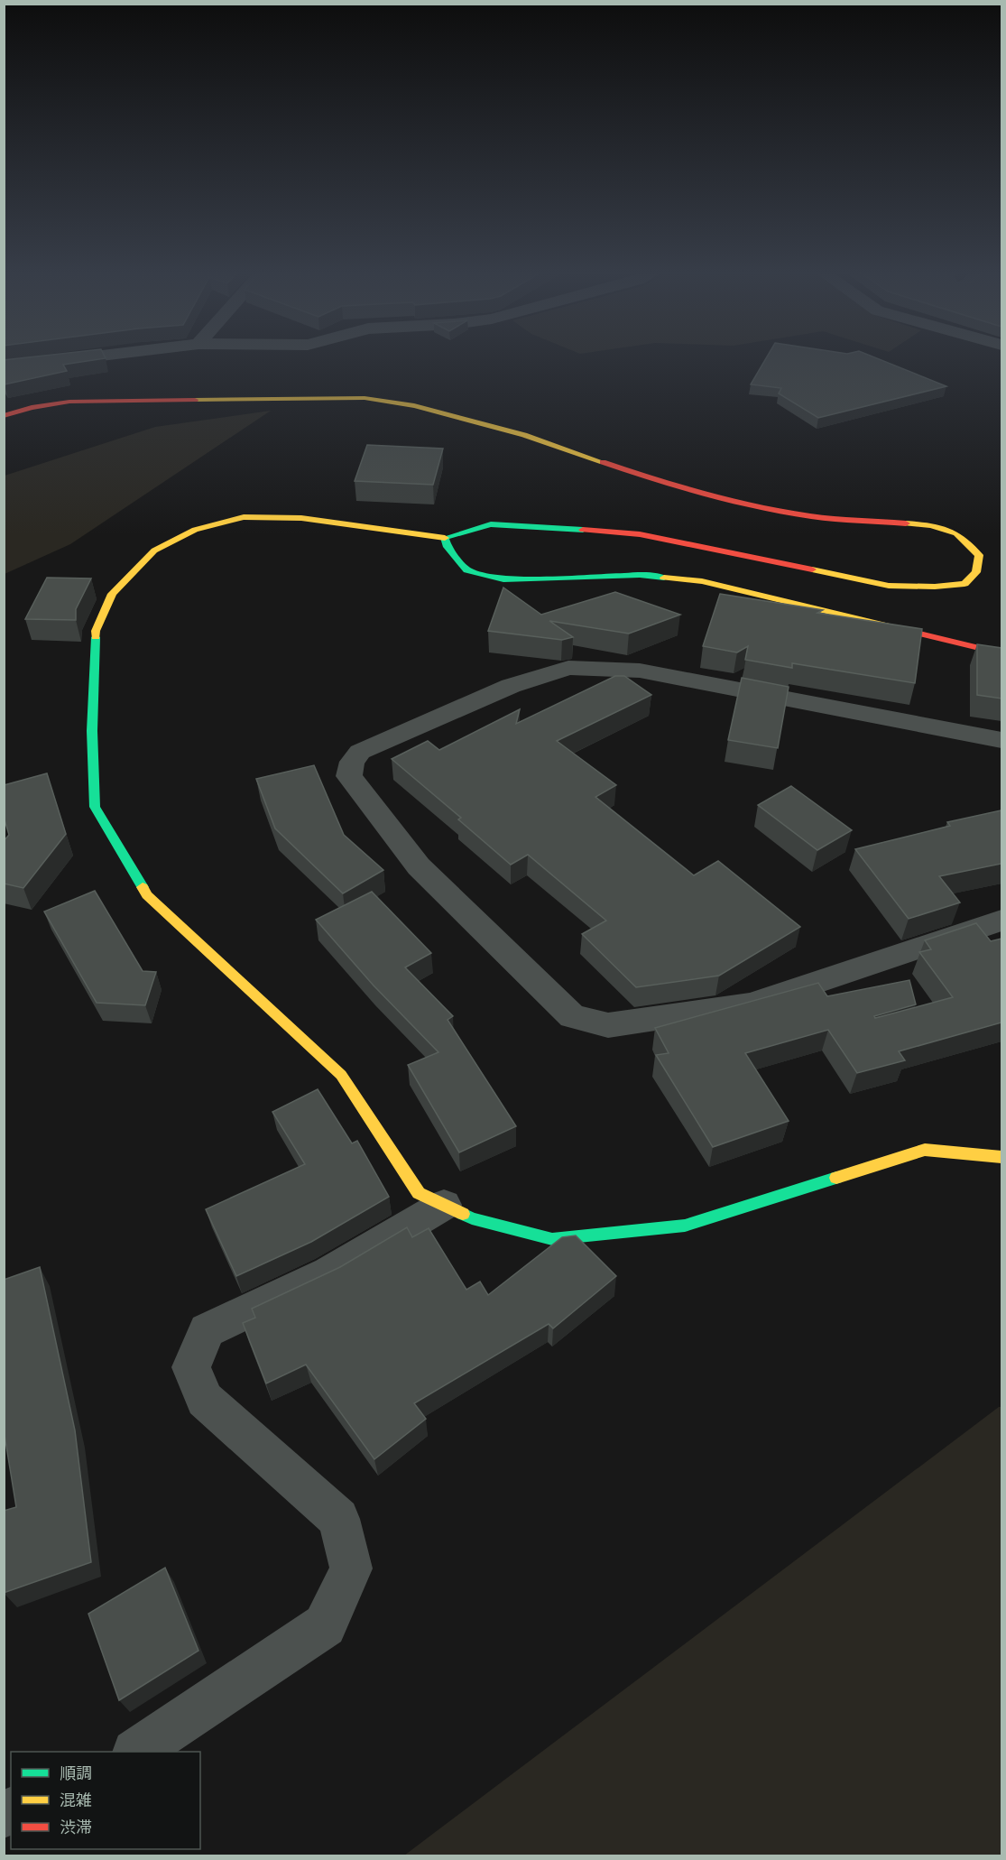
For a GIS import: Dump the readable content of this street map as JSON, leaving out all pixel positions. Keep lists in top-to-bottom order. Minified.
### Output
{"legend":["順調","混雑","渋滞"]}
